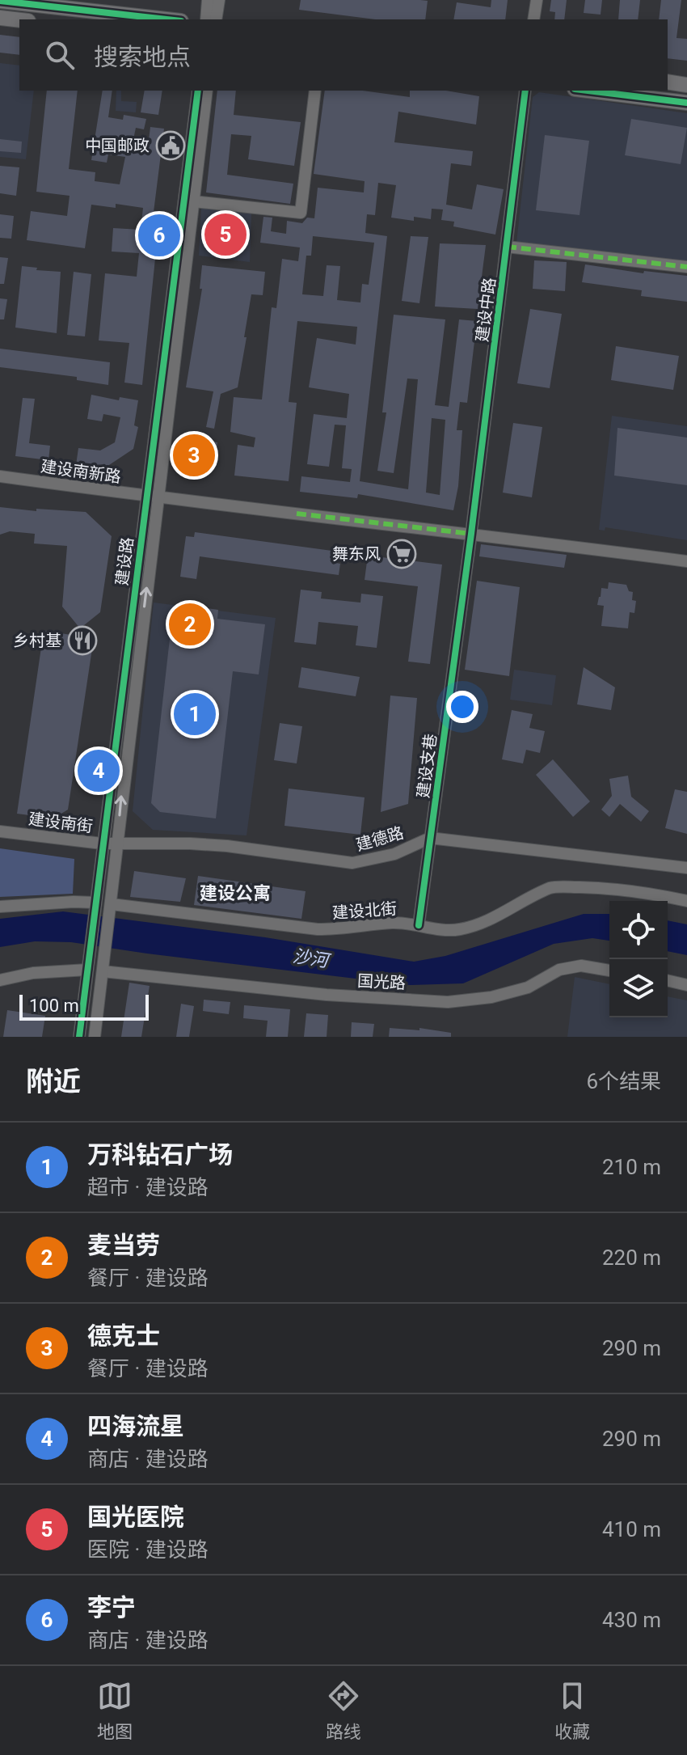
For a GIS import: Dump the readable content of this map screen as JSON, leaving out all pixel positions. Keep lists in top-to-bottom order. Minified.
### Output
{"streets":{"street":["建设中路","建设南新路","建设路","建设支巷","建设南街","建德路","建设北街","国光路"]},"crossings":[["建设中路","建设南新路"],["建设中路","建设支巷"],["建设南新路","建设路"],["建设南新路","建设支巷"],["建设路","建设南街"],["建设路","建德路"],["建设路","建设北街"],["建设路","国光路"],["建设支巷","建德路"],["建设支巷","建设北街"],["建设南街","建德路"]],"districts":["建设公寓"],"water":["沙河"],"places":{"public building":["中国邮政"],"supermarket":["舞东风"],"restaurant":["乡村基"]},"scale_bar":"100 m","page":{"search":"搜索地点","pins":["5","6","3","2","1","4"],"scale":"100 m","heading":["附近","6个结果"],"list":[{"mark":"1","name":"万科钻石广场","note":"超市 · 建设路","value":"210 m"},{"mark":"2","name":"麦当劳","note":"餐厅 · 建设路","value":"220 m"},{"mark":"3","name":"德克士","note":"餐厅 · 建设路","value":"290 m"},{"mark":"4","name":"四海流星","note":"商店 · 建设路","value":"290 m"},{"mark":"5","name":"国光医院","note":"医院 · 建设路","value":"410 m"},{"mark":"6","name":"李宁","note":"商店 · 建设路","value":"430 m"}],"nav":["地图","路线","收藏"]}}
